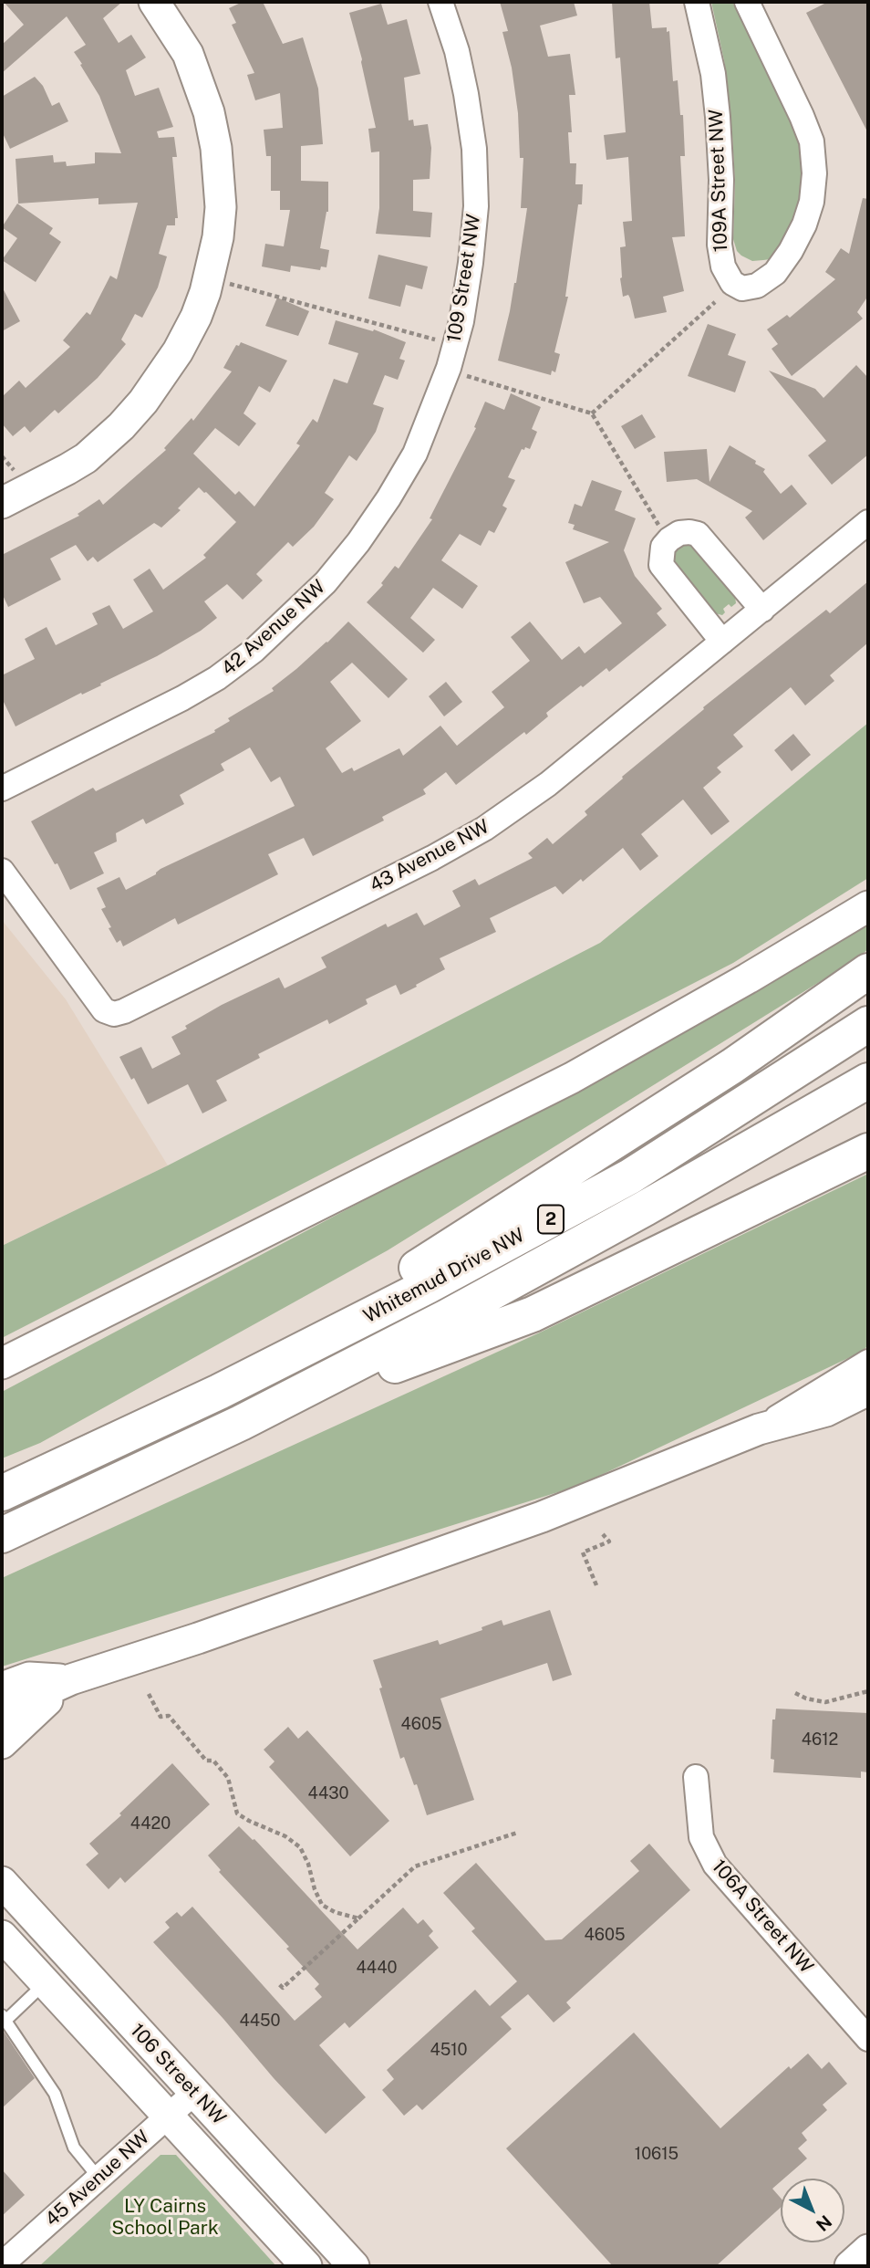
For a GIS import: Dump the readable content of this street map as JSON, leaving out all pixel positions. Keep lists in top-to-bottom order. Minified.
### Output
{"streets":{"highway":["2","Whitemud Drive NW"],"street":["109A Street NW","109 Street NW","42 Avenue NW","43 Avenue NW","106A Street NW","106 Street NW","45 Avenue NW"]},"crossings":[["109 Street NW","42 Avenue NW"],["106 Street NW","45 Avenue NW"]],"parks":["LY Cairns School Park"],"house_numbers":["4605","4612","4430","4420","4605","4440","4450","4510","10615"],"north":"bottom right"}
